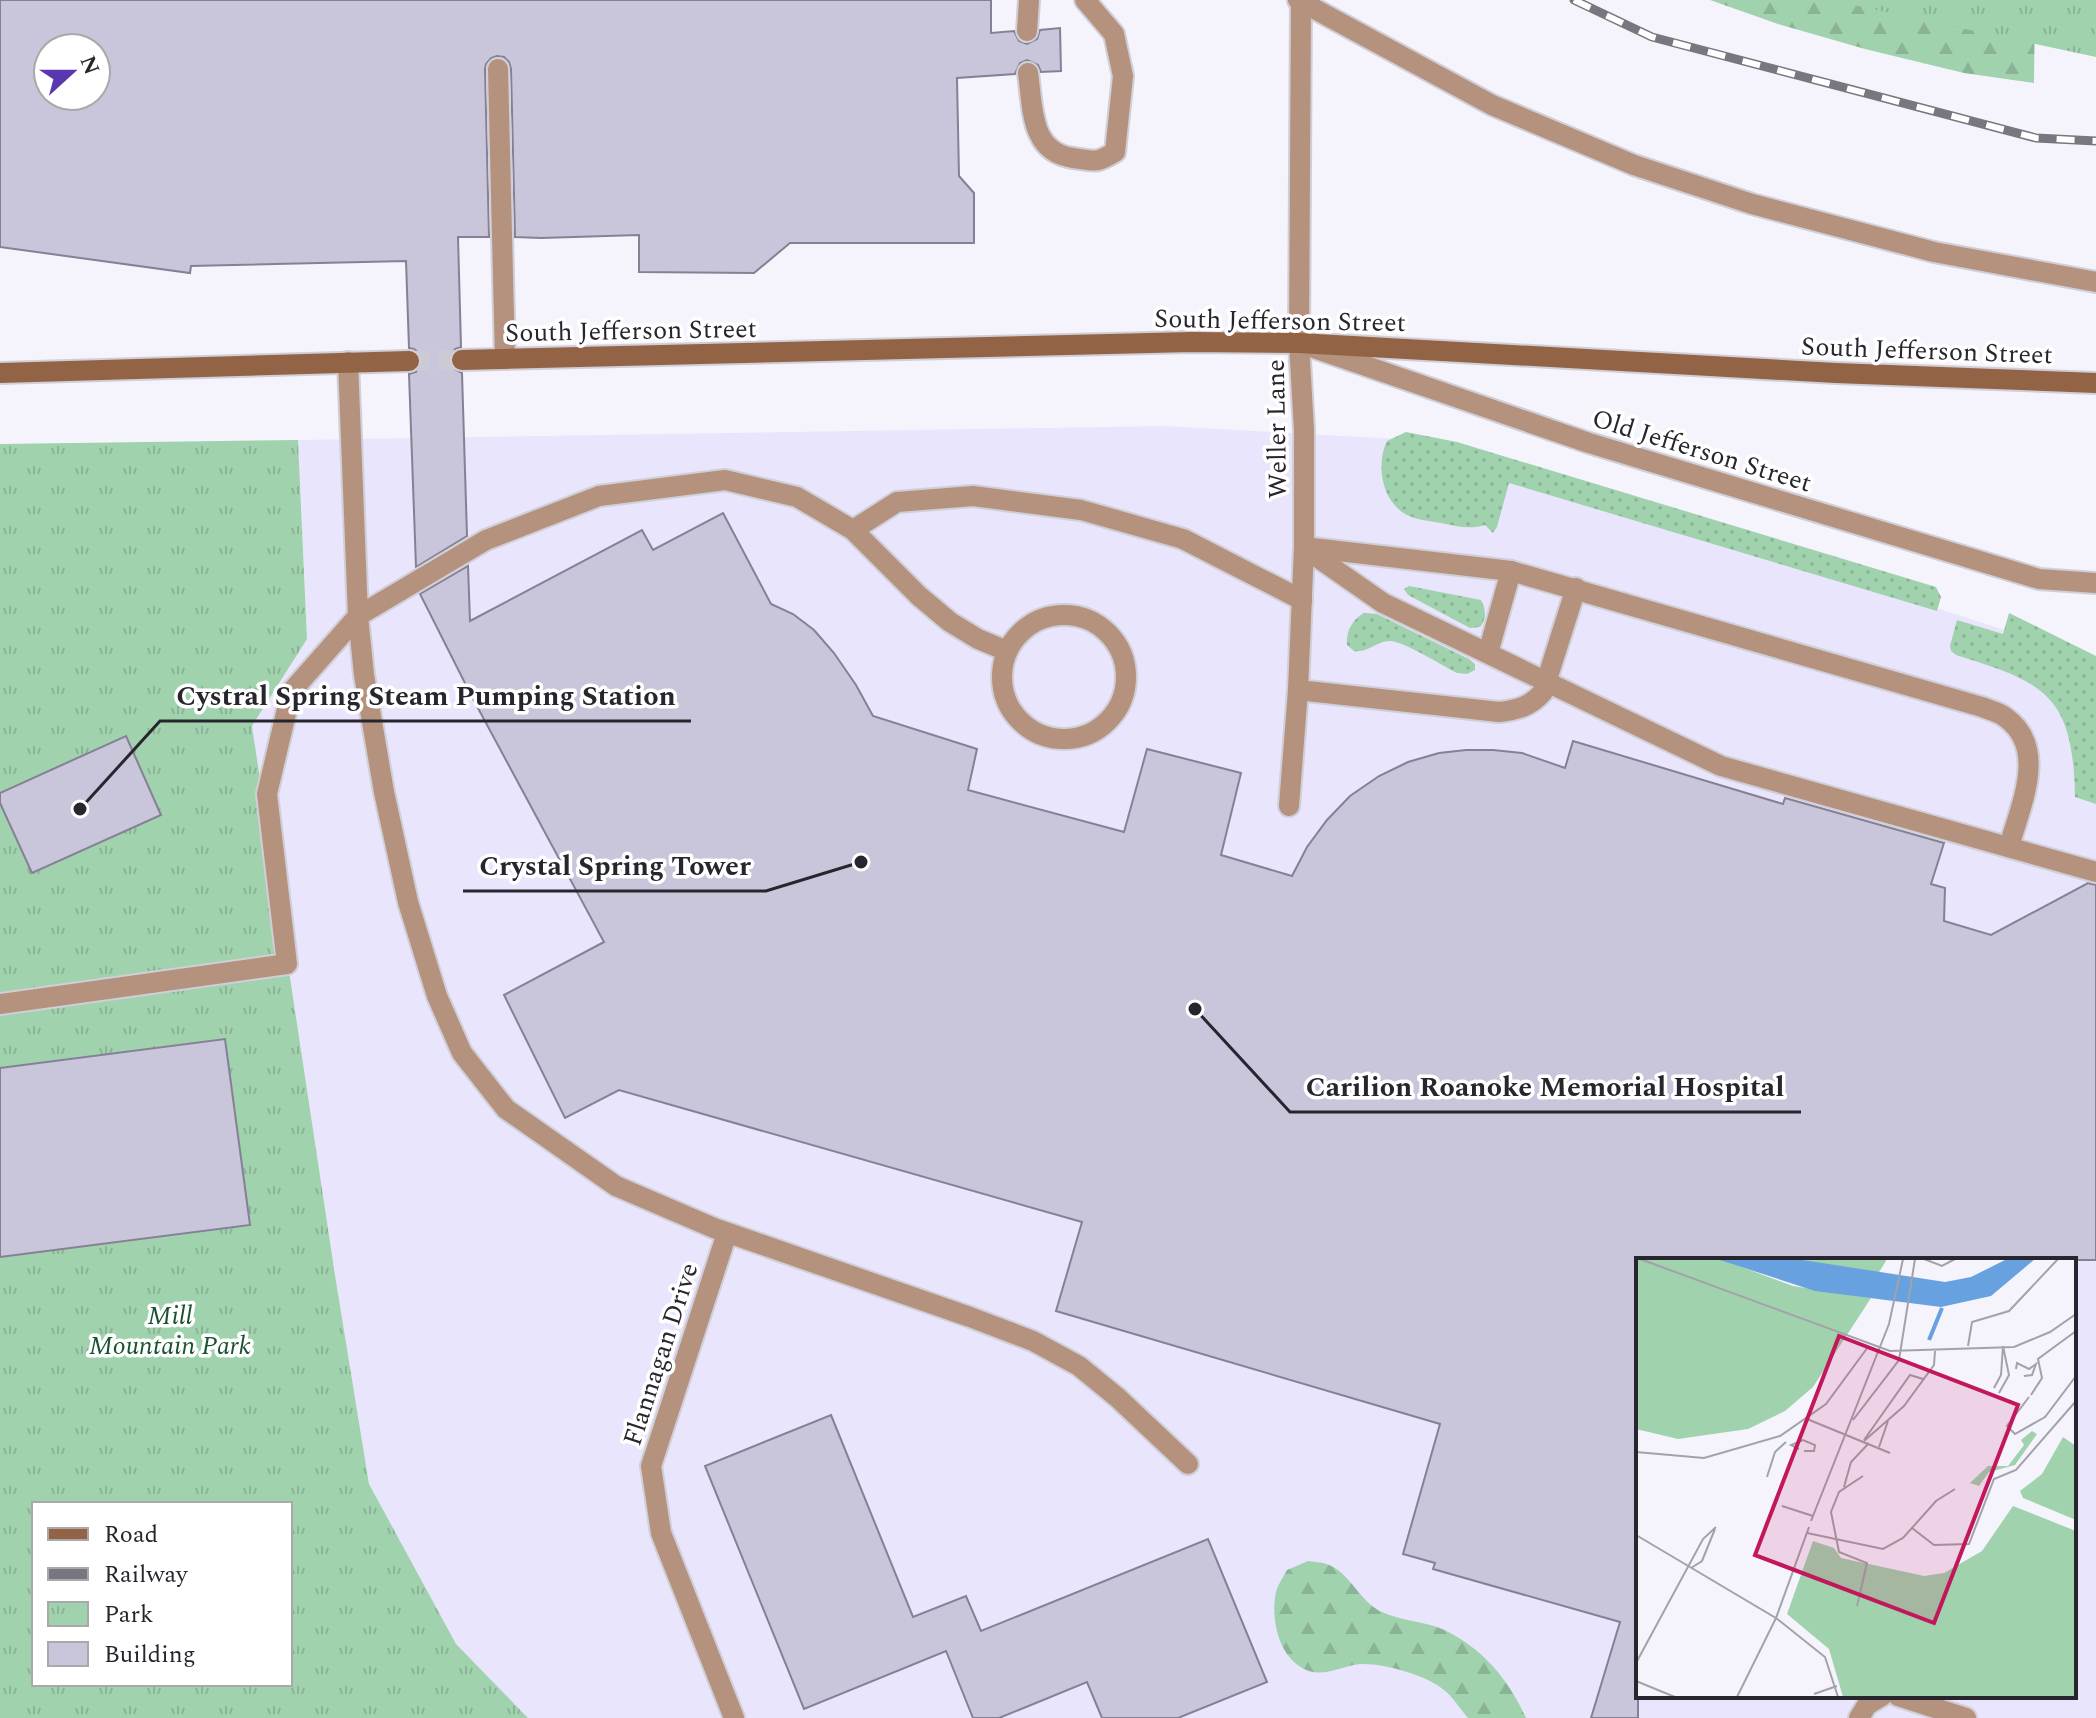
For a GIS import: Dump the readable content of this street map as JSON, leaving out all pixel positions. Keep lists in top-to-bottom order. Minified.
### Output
{"streets":{"main road":["South Jefferson Street"],"street":["Weller Lane","Old Jefferson Street","Flannagan Drive"]},"crossings":[["South Jefferson Street","Weller Lane"],["South Jefferson Street","Old Jefferson Street"],["Weller Lane","Old Jefferson Street"]],"parks":["Mill Mountain Park"],"places":["Cystral Spring Steam Pumping Station","Crystal Spring Tower","Carilion Roanoke Memorial Hospital"],"legend":["Road","Railway","Park","Building"],"north":"right"}
